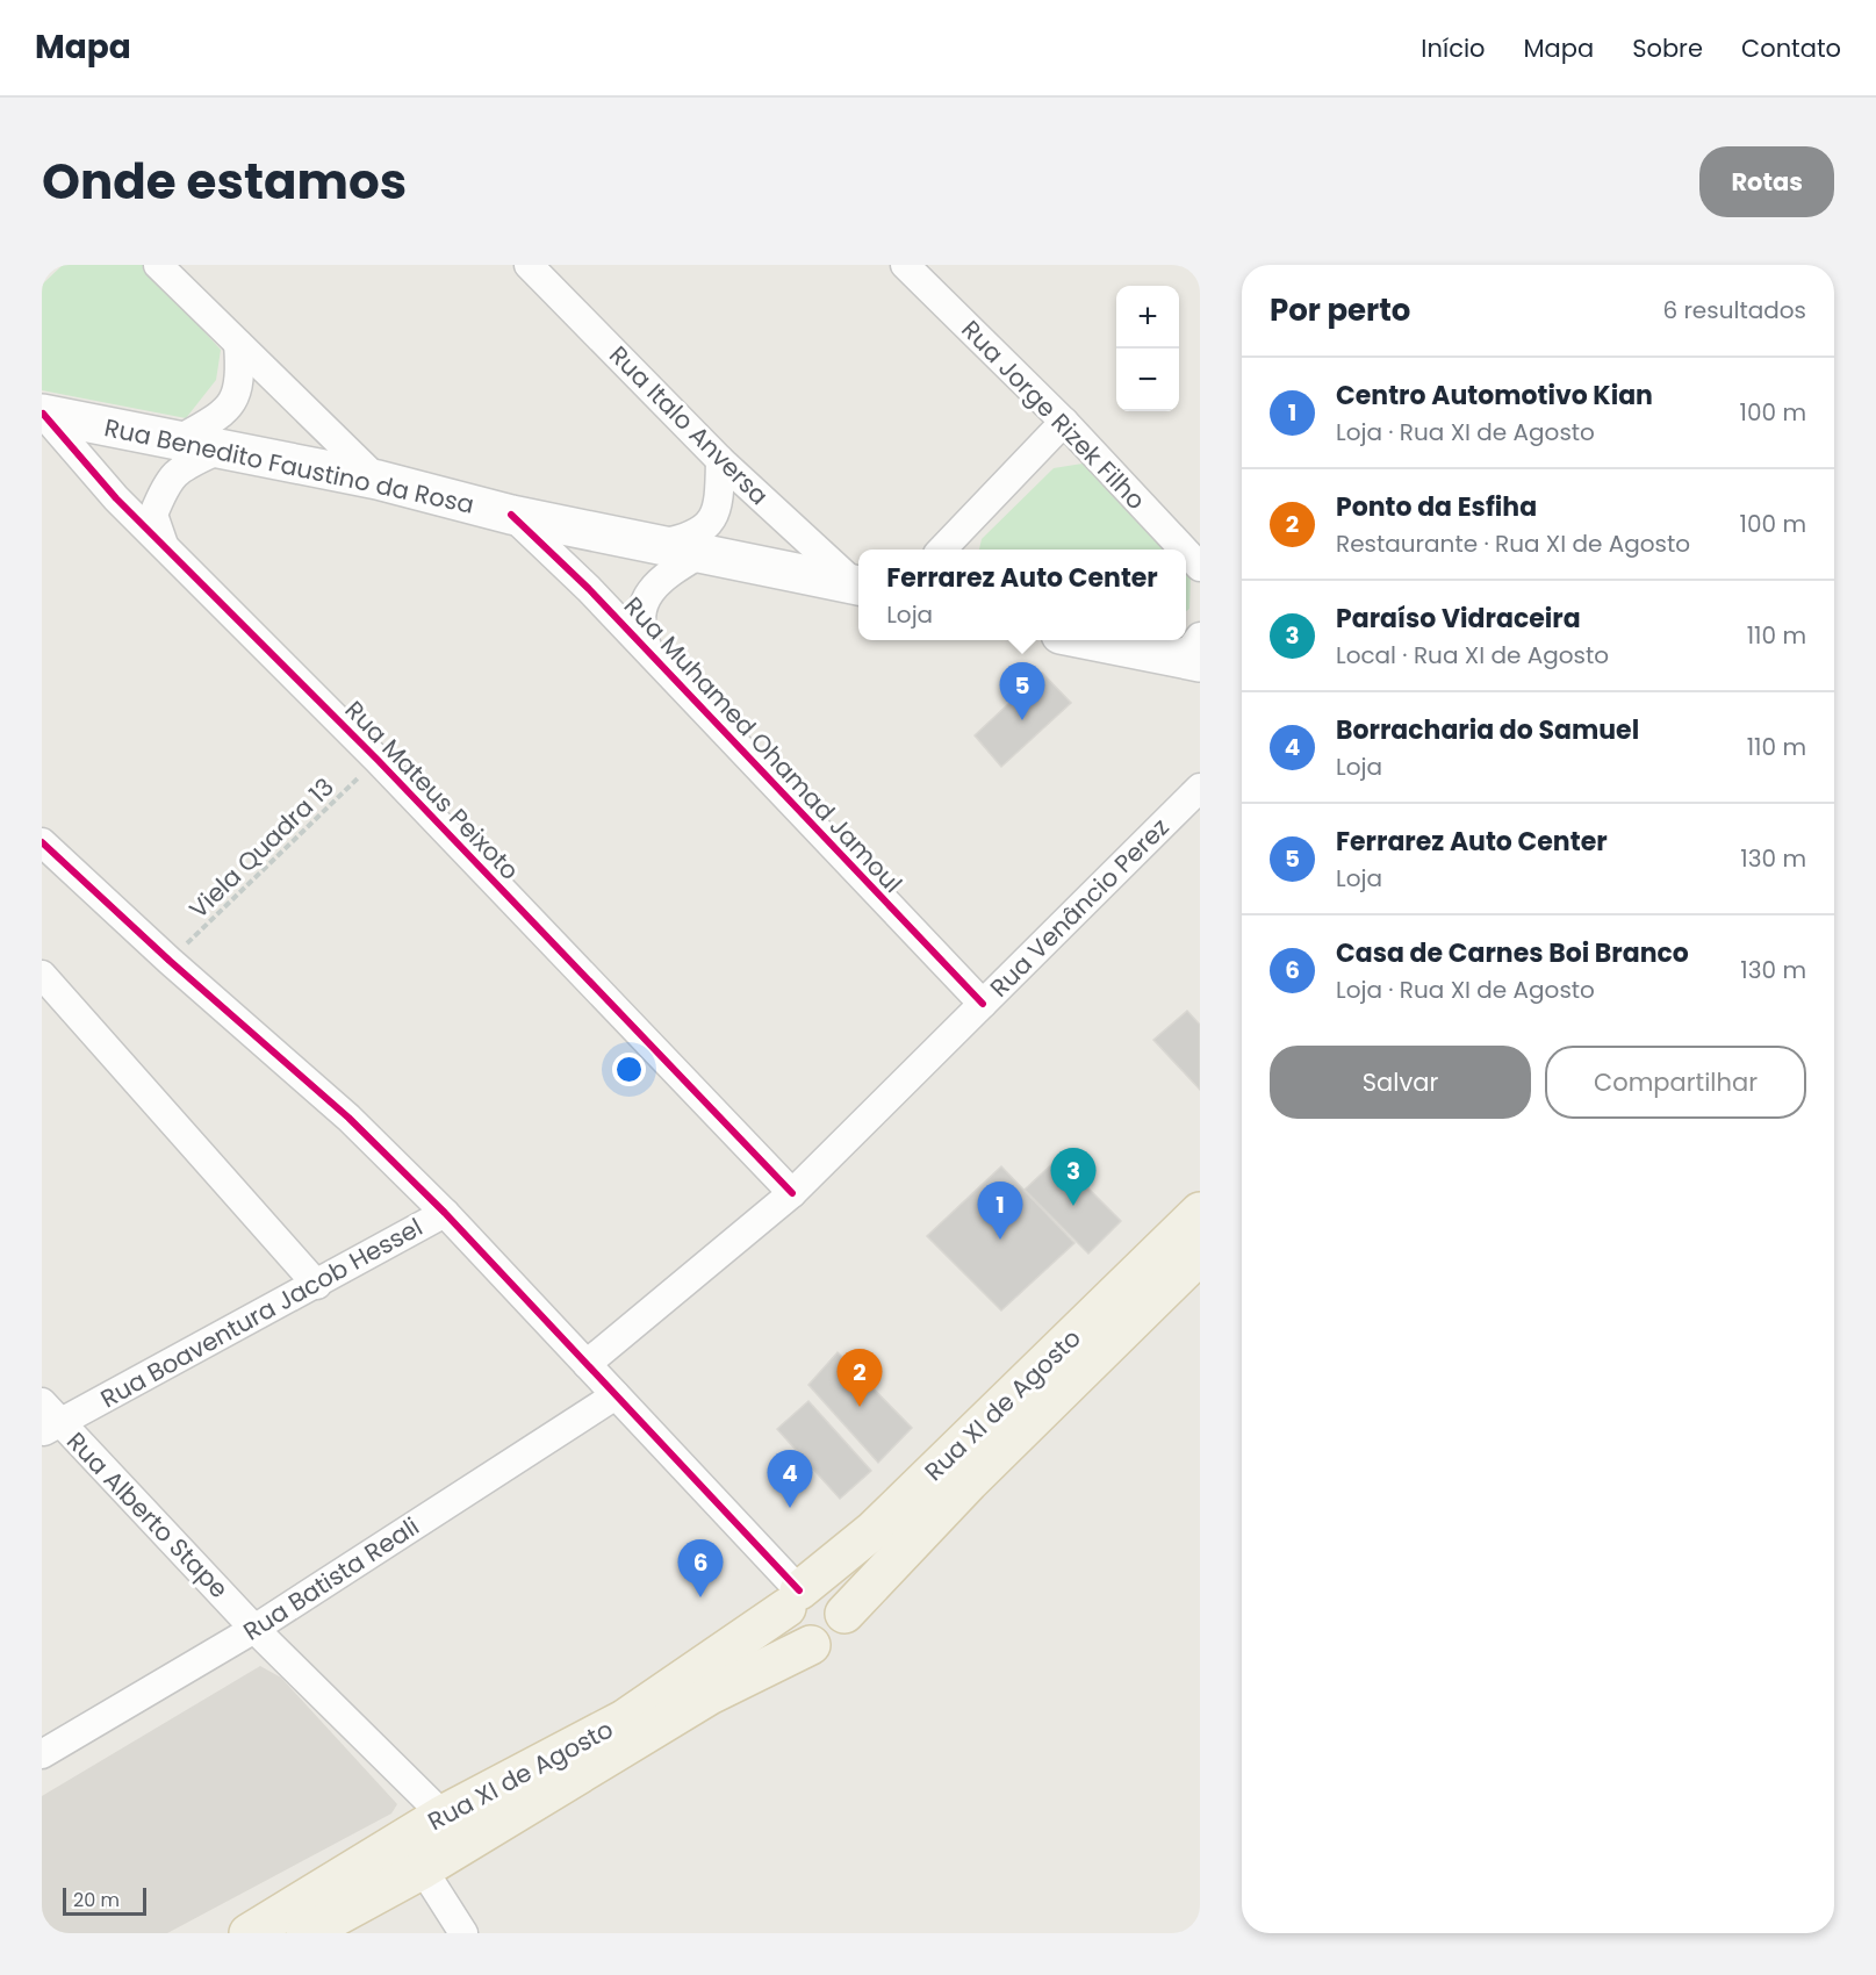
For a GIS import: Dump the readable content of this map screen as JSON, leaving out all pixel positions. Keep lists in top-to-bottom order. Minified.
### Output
{"streets":{"main road":["Rua Benedito Faustino da Rosa","Rua XI de Agosto"],"street":["Rua Jorge Rizek Filho","Rua Italo Anversa","Rua Muhamed Ohamad Jamoul","Rua Mateus Peixoto","Rua Venâncio Perez","Rua Boaventura Jacob Hessel","Rua Alberto Stape","Rua Batista Reali"],"path":["Viela Quadra 13"]},"crossings":[["Rua Italo Anversa","Rua Benedito Faustino da Rosa"],["Rua Benedito Faustino da Rosa","Rua Muhamed Ohamad Jamoul"],["Rua Benedito Faustino da Rosa","Rua Mateus Peixoto"],["Rua Muhamed Ohamad Jamoul","Rua Venâncio Perez"],["Rua Mateus Peixoto","Viela Quadra 13"],["Rua Mateus Peixoto","Rua Venâncio Perez"],["Rua Boaventura Jacob Hessel","Rua Alberto Stape"],["Rua XI de Agosto","Rua Alberto Stape"],["Rua Alberto Stape","Rua Batista Reali"]],"scale_bar":"20 m","page":{"header":"Mapa","nav":["Início","Mapa","Sobre","Contato"],"title":"Onde estamos","buttons":["Rotas",["Salvar","Compartilhar"]],"heading":["Por perto","6 resultados"],"map_buttons":["+","−"],"list":[{"mark":"1","name":"Centro Automotivo Kian","note":"Loja · Rua XI de Agosto","value":"100 m"},{"mark":"2","name":"Ponto da Esfiha","note":"Restaurante · Rua XI de Agosto","value":"100 m"},{"mark":"3","name":"Paraíso Vidraceira","note":"Local · Rua XI de Agosto","value":"110 m"},{"mark":"4","name":"Borracharia do Samuel","note":"Loja","value":"110 m"},{"mark":"5","name":"Ferrarez Auto Center","note":"Loja","value":"130 m"},{"mark":"6","name":"Casa de Carnes Boi Branco","note":"Loja · Rua XI de Agosto","value":"130 m"}],"popup":["Ferrarez Auto Center","Loja"],"pins":["5","3","1","2","4","6"],"scale":"20 m"}}
